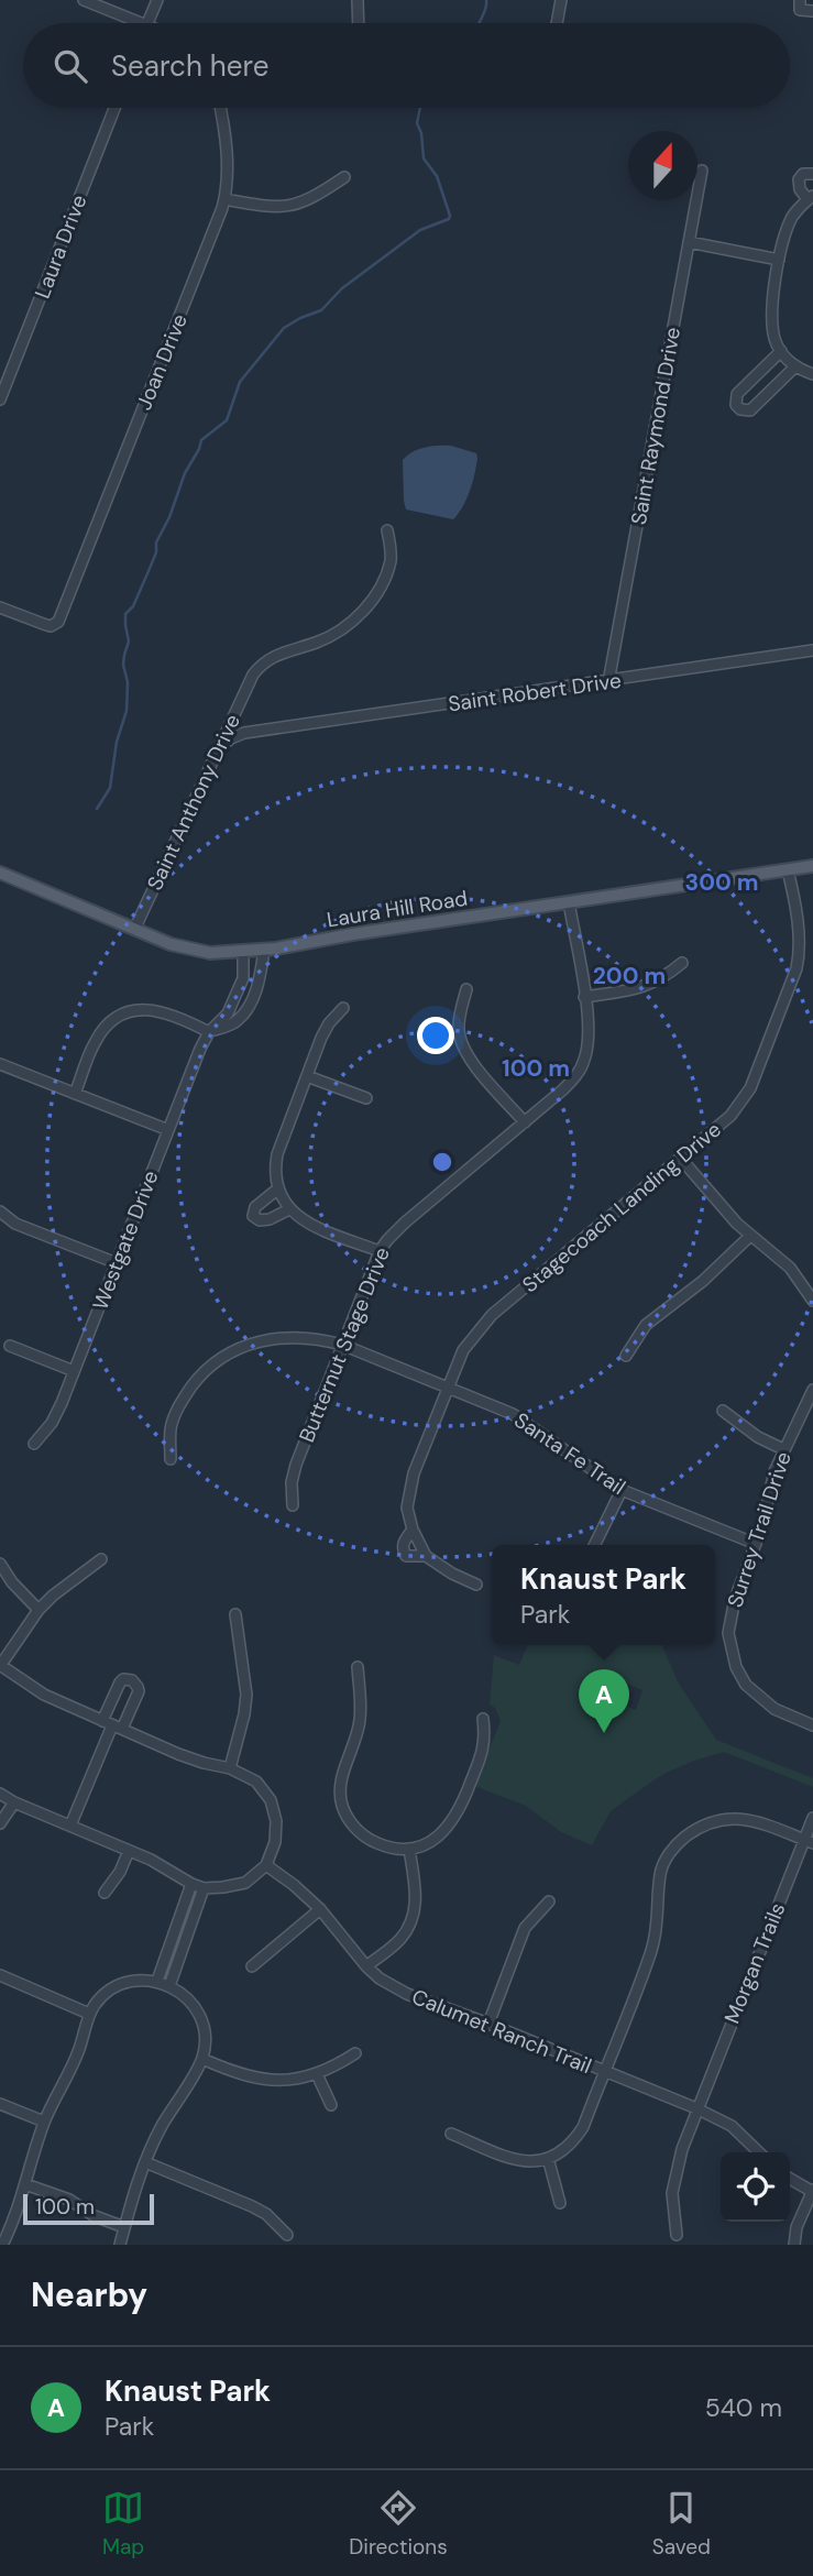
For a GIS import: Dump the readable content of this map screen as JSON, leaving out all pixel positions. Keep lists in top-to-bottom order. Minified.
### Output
{"streets":{"main road":["Laura Hill Road"],"street":["Laura Drive","Joan Drive","Saint Raymond Drive","Saint Robert Drive","Saint Anthony Drive","Stagecoach Landing Drive","Westgate Drive","Butternut Stage Drive","Santa Fe Trail","Surrey Trail Drive","Morgan Trails","Calumet Ranch Trail"]},"crossings":[["Saint Raymond Drive","Saint Robert Drive"],["Saint Robert Drive","Saint Anthony Drive"],["Saint Anthony Drive","Laura Hill Road"],["Laura Hill Road","Stagecoach Landing Drive"],["Laura Hill Road","Westgate Drive"],["Laura Hill Road","Butternut Stage Drive"],["Stagecoach Landing Drive","Santa Fe Trail"],["Butternut Stage Drive","Santa Fe Trail"],["Santa Fe Trail","Surrey Trail Drive"],["Morgan Trails","Calumet Ranch Trail"]],"scale_bar":"100 m","north":"top","page":{"search":"Search here","popup":["Knaust Park","Park"],"pins":"A","scale":"100 m","heading":"Nearby","list":[{"mark":"A","name":"Knaust Park","note":"Park","value":"540 m"}],"nav":["Map","Directions","Saved"]},"rings":["300 m","200 m","100 m"]}
